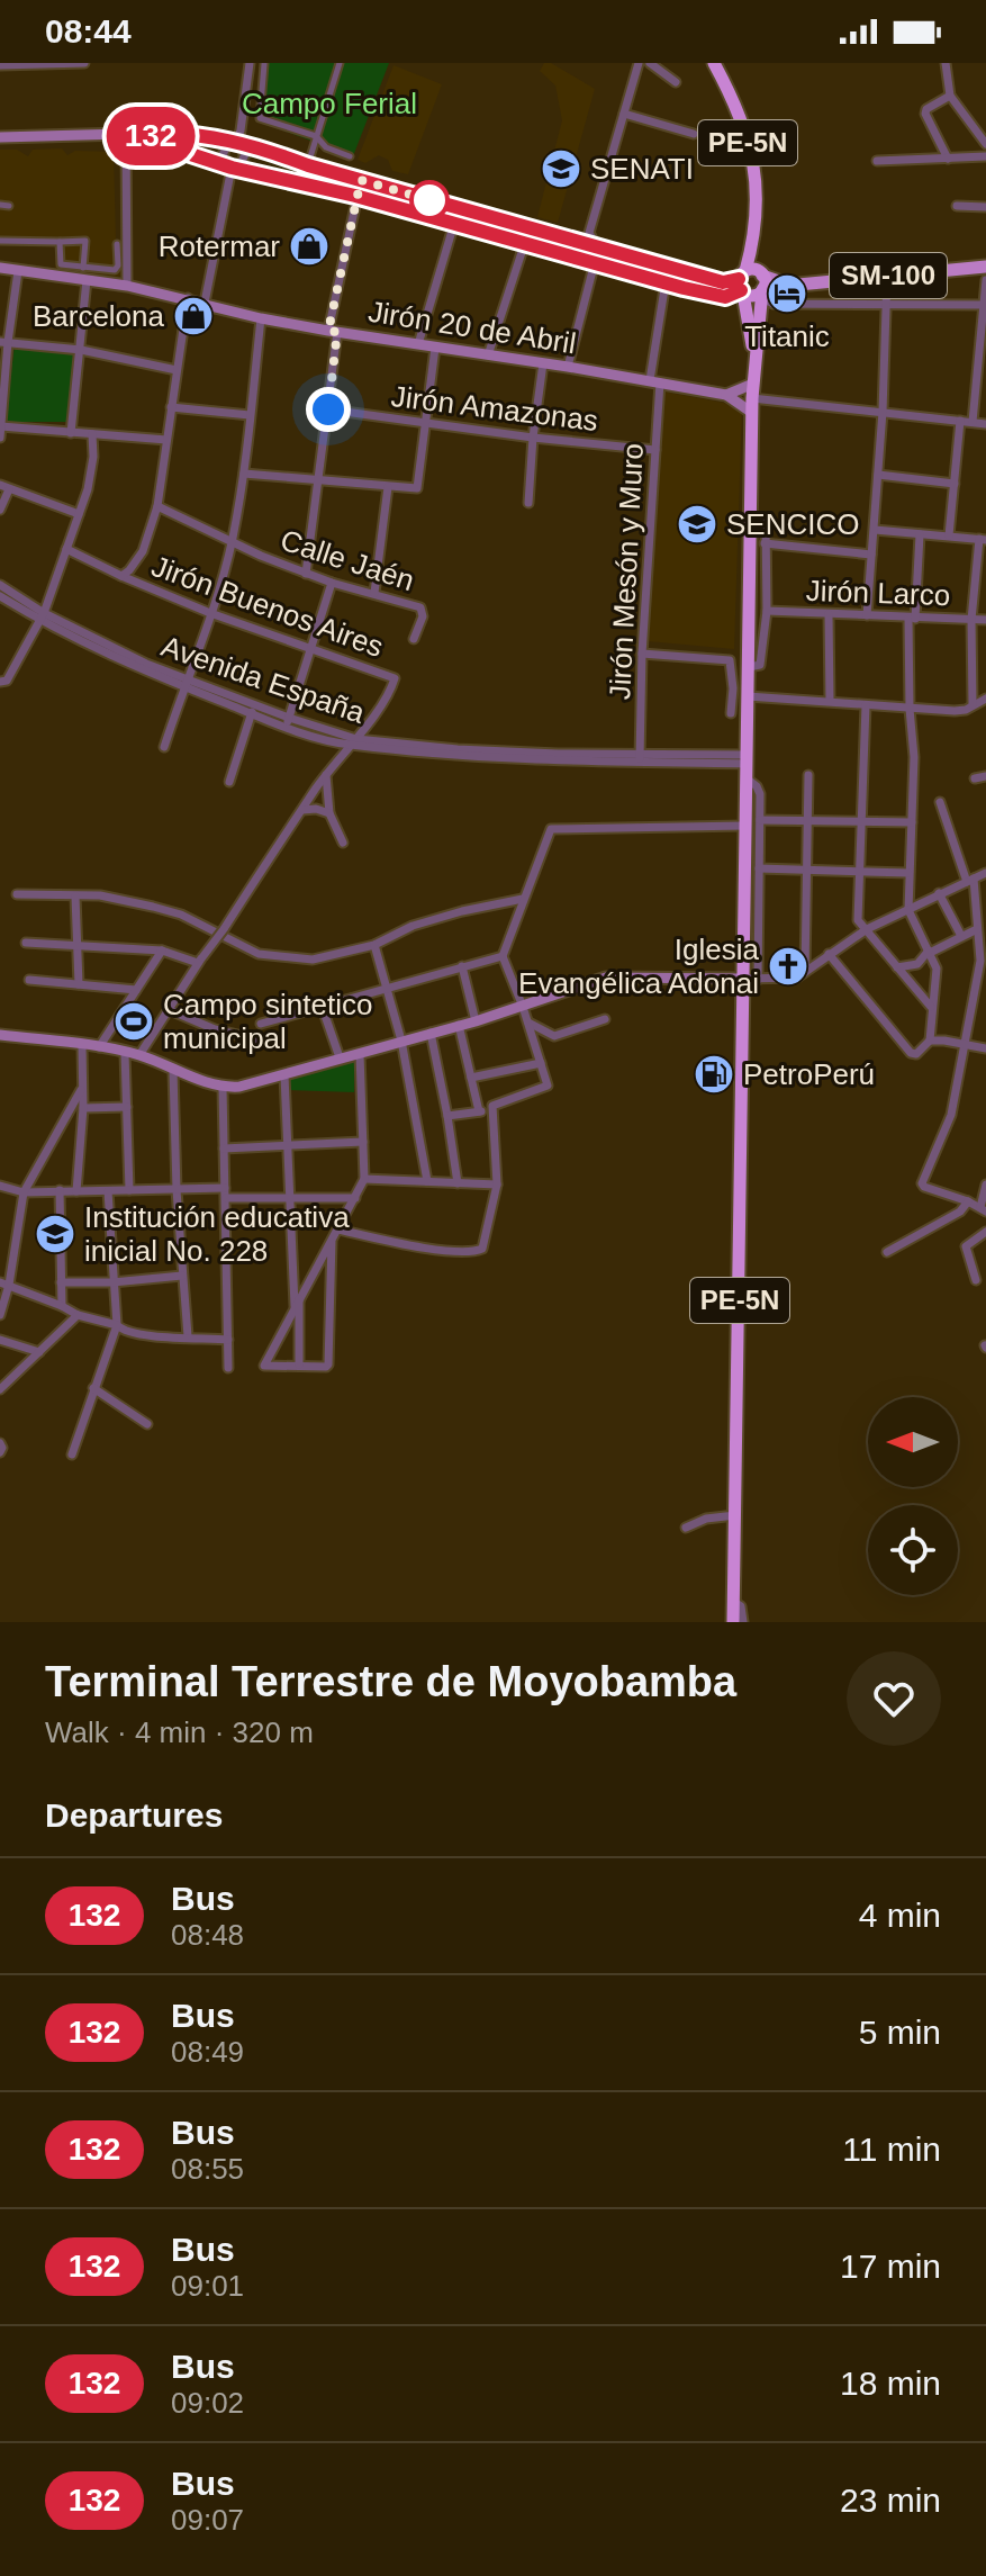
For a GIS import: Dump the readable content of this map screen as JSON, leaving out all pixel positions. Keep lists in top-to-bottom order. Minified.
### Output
{"streets":{"highway":["PE-5N"],"main road":["SM-100","Jirón 20 de Abril"],"street":["Jirón Amazonas","Calle Jaén","Jirón Mesón y Muro","Jirón Larco","Jirón Buenos Aires","Avenida España"]},"crossings":[["PE-5N","SM-100"],["PE-5N","Avenida España"],["Jirón 20 de Abril","Jirón Mesón y Muro"],["Jirón Amazonas","Jirón Mesón y Muro"],["Jirón Mesón y Muro","Avenida España"],["Jirón Buenos Aires","Avenida España"]],"parks":["Campo Ferial"],"places":{"school or university":["SENATI","SENCICO","Institución educativa inicial No. 228"],"shop":["Rotermar","Barcelona"],"hotel":["Titanic"],"church":["Iglesia Evangélica Adonai"],"sports":["Campo sintetico municipal"],"fuel station":["PetroPerú"]},"lines":["bus line 132"],"north":"left","page":{"status":"08:44","on_map":"132","heading":[["Terminal Terrestre de Moyobamba","Walk · 4 min · 320 m"],"Departures"],"list":[{"mark":"132","name":"Bus","note":"08:48","value":"4 min"},{"mark":"132","name":"Bus","note":"08:49","value":"5 min"},{"mark":"132","name":"Bus","note":"08:55","value":"11 min"},{"mark":"132","name":"Bus","note":"09:01","value":"17 min"},{"mark":"132","name":"Bus","note":"09:02","value":"18 min"},{"mark":"132","name":"Bus","note":"09:07","value":"23 min"}]}}
